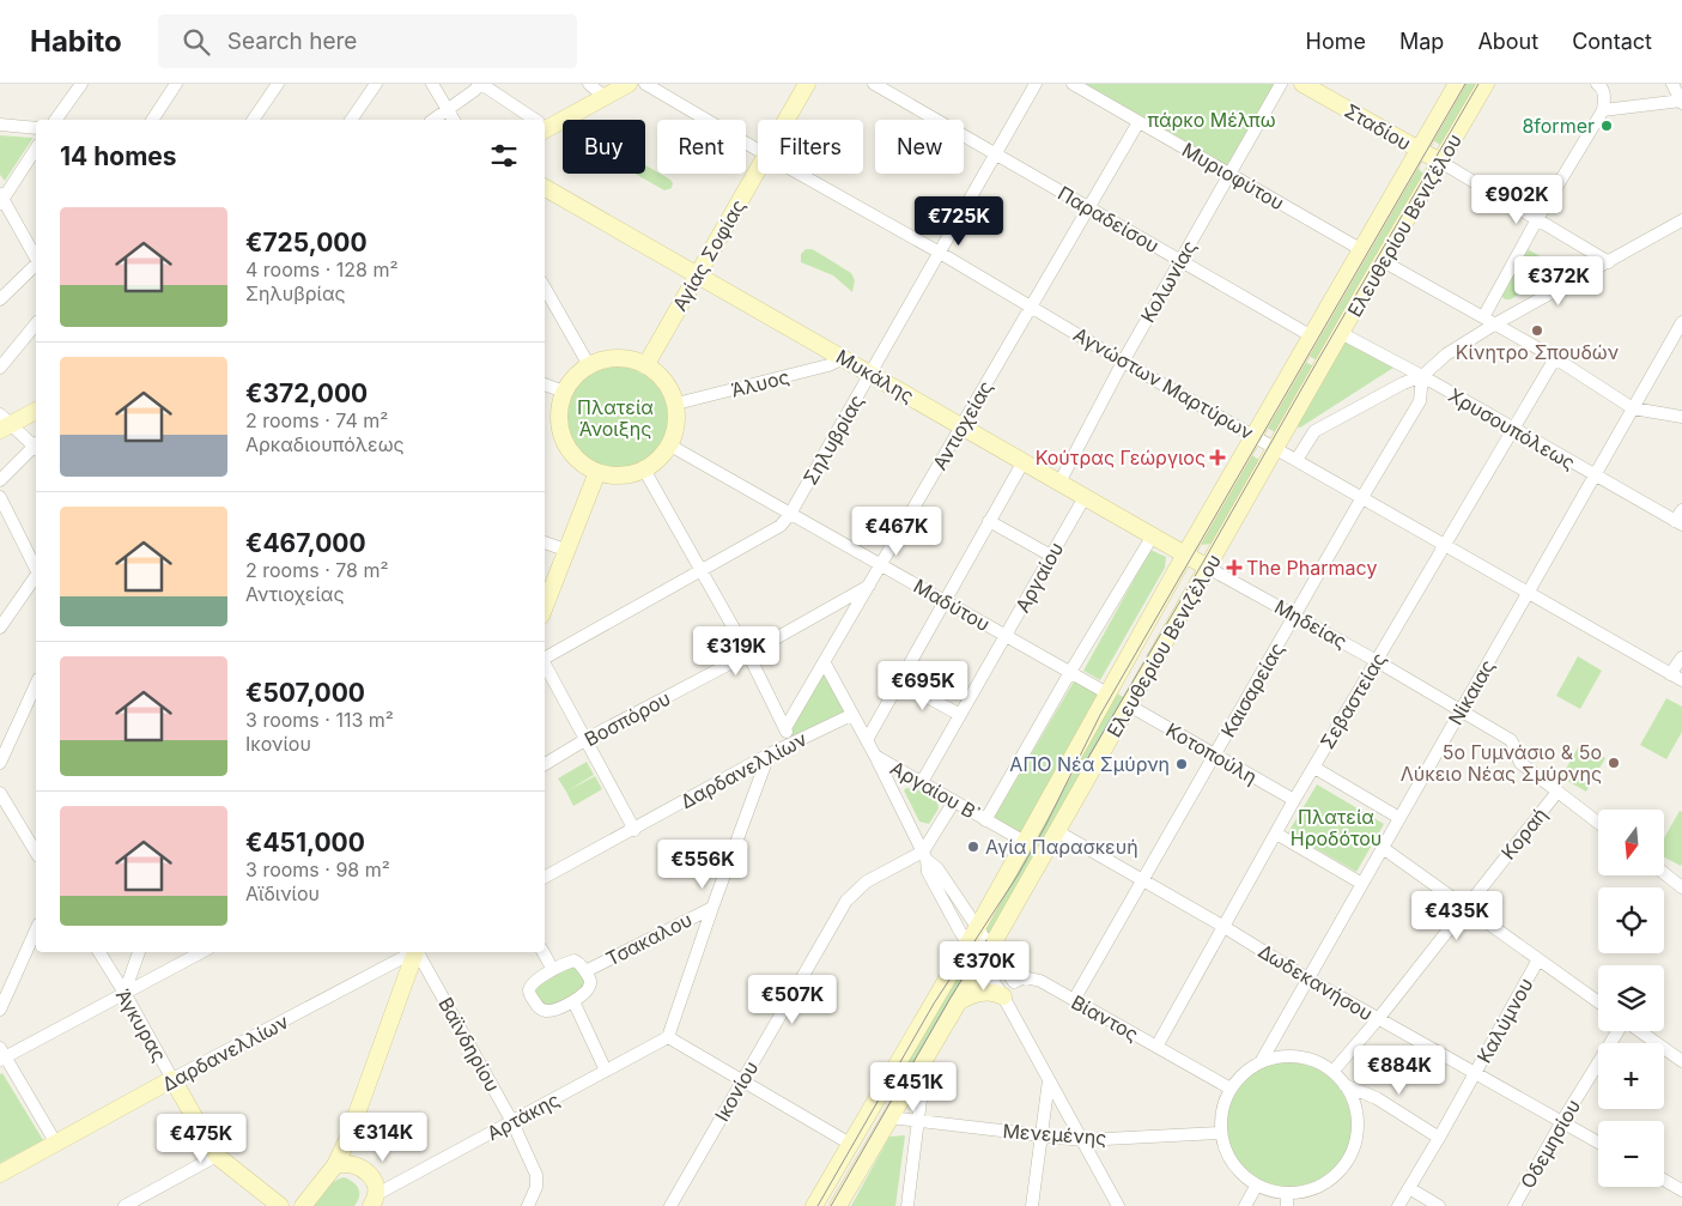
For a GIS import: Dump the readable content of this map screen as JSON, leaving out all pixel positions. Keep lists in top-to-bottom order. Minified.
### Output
{"streets":{"street":["Σταδίου","Μυριοφύτου","Παραδείσου","Ελευθερίου Βενιζέλου","Αγίας Σοφίας","Κολωνίας","Μυκάλης","Άλυος","Αγνώστων Μαρτύρων","Αντιοχείας","Χρυσουπόλεως","Σηλυβρίας","Αργαίου","Μαδύτου","Μηδείας","Καισαρείας","Νίκαιας","Σεβαστείας","Βοσπόρου","Κοτοπούλη","Δαρδανελλίων","Αργαίου Β᾽","Κοραή","Τσακαλου","Δωδεκανήσου","Βίαντος","Καλύμνου","Άγκυρας","Βαϊνδηρίου","Ικονίου","Αρτάκης","Μενεμένης","Οδεμησίου"]},"crossings":[["Σταδίου","Ελευθερίου Βενιζέλου"],["Μυριοφύτου","Ελευθερίου Βενιζέλου"],["Μυριοφύτου","Κολωνίας"],["Μυριοφύτου","Αντιοχείας"],["Παραδείσου","Ελευθερίου Βενιζέλου"],["Παραδείσου","Κολωνίας"],["Παραδείσου","Αντιοχείας"],["Παραδείσου","Σηλυβρίας"],["Ελευθερίου Βενιζέλου","Μυκάλης"],["Ελευθερίου Βενιζέλου","Αγνώστων Μαρτύρων"],["Ελευθερίου Βενιζέλου","Χρυσουπόλεως"],["Ελευθερίου Βενιζέλου","Μαδύτου"],["Ελευθερίου Βενιζέλου","Μηδείας"],["Ελευθερίου Βενιζέλου","Κοτοπούλη"],["Ελευθερίου Βενιζέλου","Αργαίου Β᾽"],["Ελευθερίου Βενιζέλου","Δωδεκανήσου"],["Ελευθερίου Βενιζέλου","Μενεμένης"],["Αγίας Σοφίας","Μυκάλης"],["Αγίας Σοφίας","Άλυος"],["Αγίας Σοφίας","Μαδύτου"],["Κολωνίας","Μυκάλης"],["Κολωνίας","Αγνώστων Μαρτύρων"],["Μυκάλης","Άλυος"],["Μυκάλης","Αντιοχείας"],["Μυκάλης","Σηλυβρίας"],["Μυκάλης","Αργαίου"],["Μυκάλης","Μηδείας"],["Άλυος","Μαδύτου"],["Αγνώστων Μαρτύρων","Αντιοχείας"],["Αγνώστων Μαρτύρων","Σηλυβρίας"],["Αγνώστων Μαρτύρων","Καισαρείας"],["Αγνώστων Μαρτύρων","Νίκαιας"],["Αγνώστων Μαρτύρων","Σεβαστείας"],["Αντιοχείας","Μαδύτου"],["Αντιοχείας","Βοσπόρου"],["Χρυσουπόλεως","Καισαρείας"],["Χρυσουπόλεως","Νίκαιας"],["Χρυσουπόλεως","Σεβαστείας"],["Σηλυβρίας","Μαδύτου"],["Αργαίου","Μαδύτου"],["Αργαίου","Αργαίου Β᾽"],["Μηδείας","Καισαρείας"],["Μηδείας","Νίκαιας"],["Μηδείας","Σεβαστείας"],["Μηδείας","Κοραή"],["Καισαρείας","Κοτοπούλη"],["Καισαρείας","Δωδεκανήσου"],["Καισαρείας","Βίαντος"],["Νίκαιας","Κοραή"],["Νίκαιας","Δωδεκανήσου"],["Νίκαιας","Βίαντος"],["Νίκαιας","Μενεμένης"],["Σεβαστείας","Κοτοπούλη"],["Σεβαστείας","Δωδεκανήσου"],["Σεβαστείας","Βίαντος"],["Δαρδανελλίων","Άγκυρας"],["Κοραή","Δωδεκανήσου"],["Κοραή","Βίαντος"],["Κοραή","Μενεμένης"],["Δωδεκανήσου","Καλύμνου"],["Δωδεκανήσου","Οδεμησίου"],["Βίαντος","Μενεμένης"],["Βαϊνδηρίου","Αρτάκης"]],"parks":["πάρκο Μέλπω","Πλατεία Άνοιξης","Πλατεία Ηροδότου"],"places":{"other":["8former","Κίνητρο Σπουδών","5ο Γυμνάσιο & 5ο Λύκειο Νέας Σμύρνης","ΑΠΟ Νέα Σμύρνη","Αγία Παρασκευή"],"health":["Κούτρας Γεώργιος","The Pharmacy"]},"north":"bottom","page":{"header":"Habito","search":"Search here","nav":["Home","Map","About","Contact"],"chip":["Buy","Rent","Filters","New"],"heading":"14 homes","price":["€902K","€725K","€372K","€467K","€319K","€695K","€556K","€435K","€370K","€507K","€884K","€451K","€314K","€475K"],"list":[{"name":"€725,000","note":"4 rooms · 128 m² · Σηλυβρίας"},{"name":"€372,000","note":"2 rooms · 74 m² · Αρκαδιουπόλεως"},{"name":"€467,000","note":"2 rooms · 78 m² · Αντιοχείας"},{"name":"€507,000","note":"3 rooms · 113 m² · Ικονίου"},{"name":"€451,000","note":"3 rooms · 98 m² · Αϊδινίου"}],"map_buttons":["+","−"]}}
